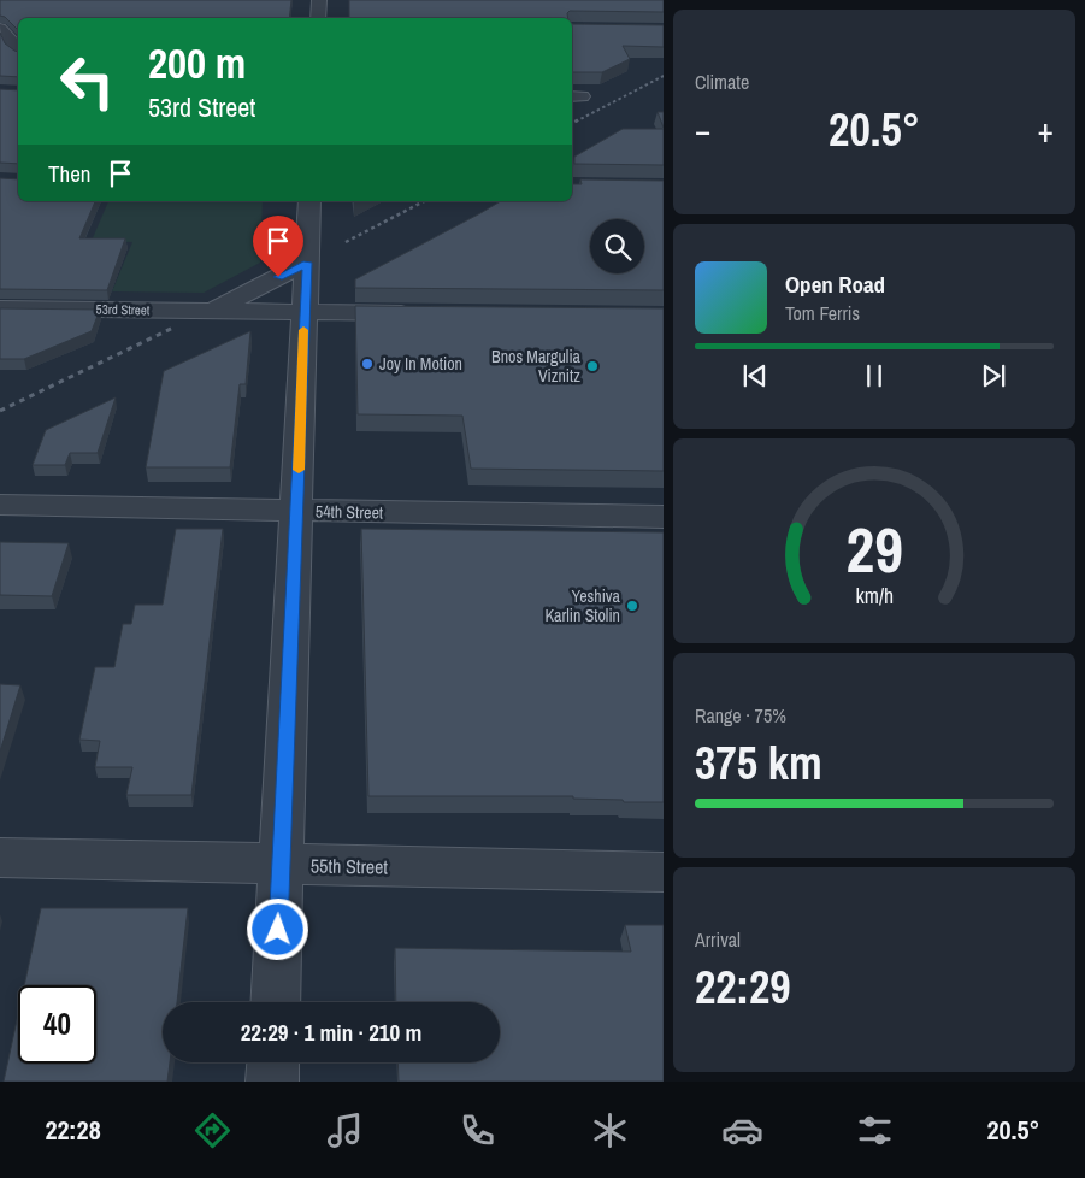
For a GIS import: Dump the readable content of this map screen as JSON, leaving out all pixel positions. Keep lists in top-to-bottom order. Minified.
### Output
{"streets":{"street":["53rd Street","54th Street","55th Street"]},"places":["Joy In Motion","Bnos Margulia Viznitz","Yeshiva Karlin Stolin"],"page":{"tile":["Climate",["Range · 75%","375 km"],["Arrival","22:29"]],"turn":["200 m","53rd Street"],"heat":["−","20.5°","+"],"then":"Then","song":["Open Road","Tom Ferris"],"limit":"40","trip":"22:29 · 1 min · 210 m","tabs":["22:28","20.5°"],"gauge":["29","km/h"]}}
